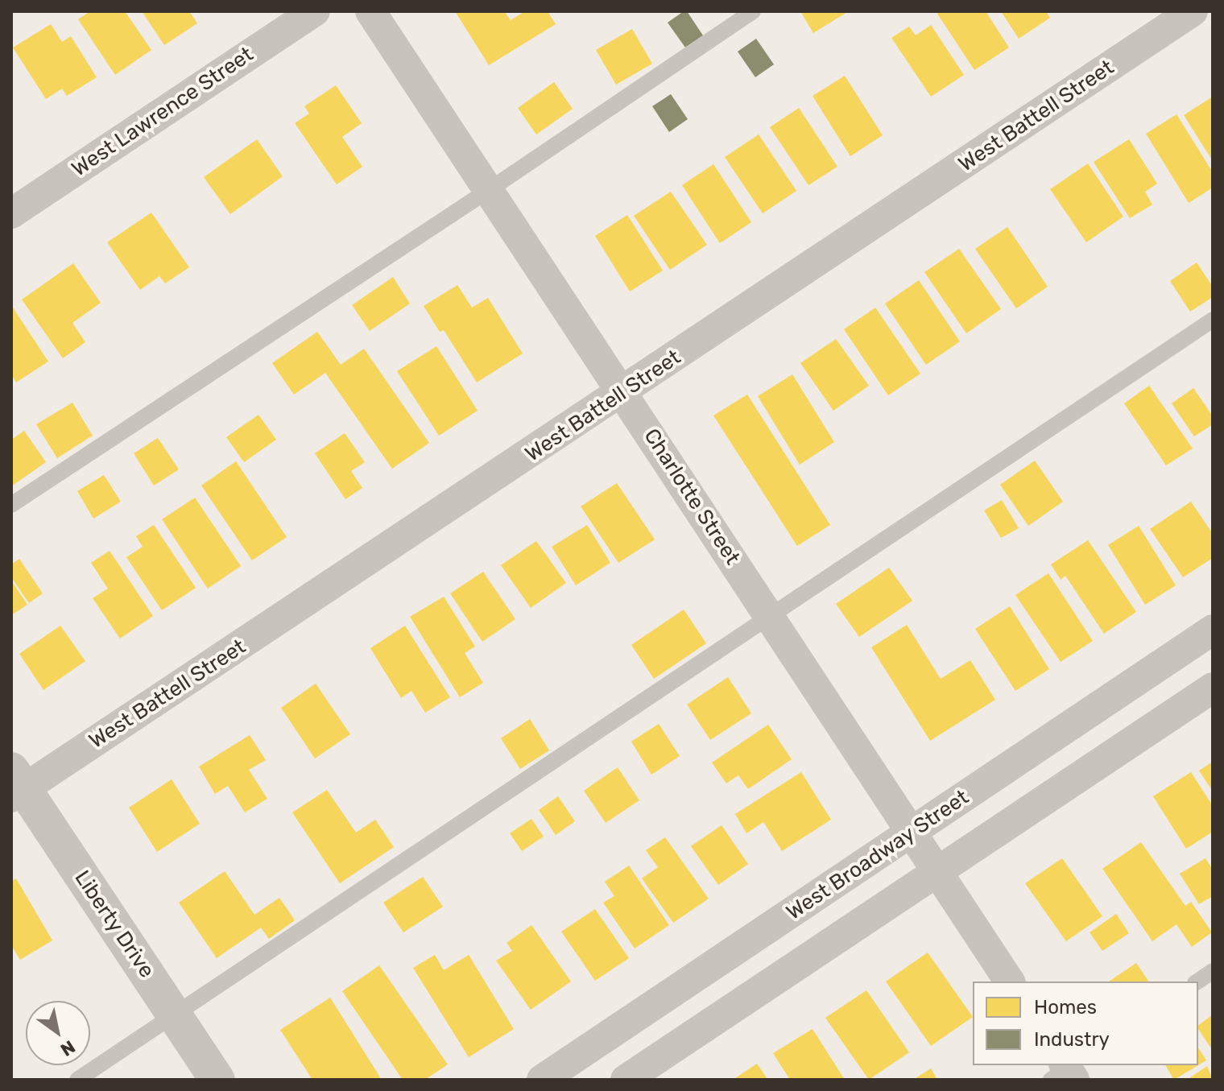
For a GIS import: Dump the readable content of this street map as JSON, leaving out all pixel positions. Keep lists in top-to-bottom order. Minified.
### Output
{"streets":{"street":["West Lawrence Street","West Battell Street","Charlotte Street","West Broadway Street","Liberty Drive"]},"crossings":[["West Battell Street","Charlotte Street"],["West Battell Street","Liberty Drive"],["Charlotte Street","West Broadway Street"]],"legend":["Homes","Industry"],"north":"bottom right"}
